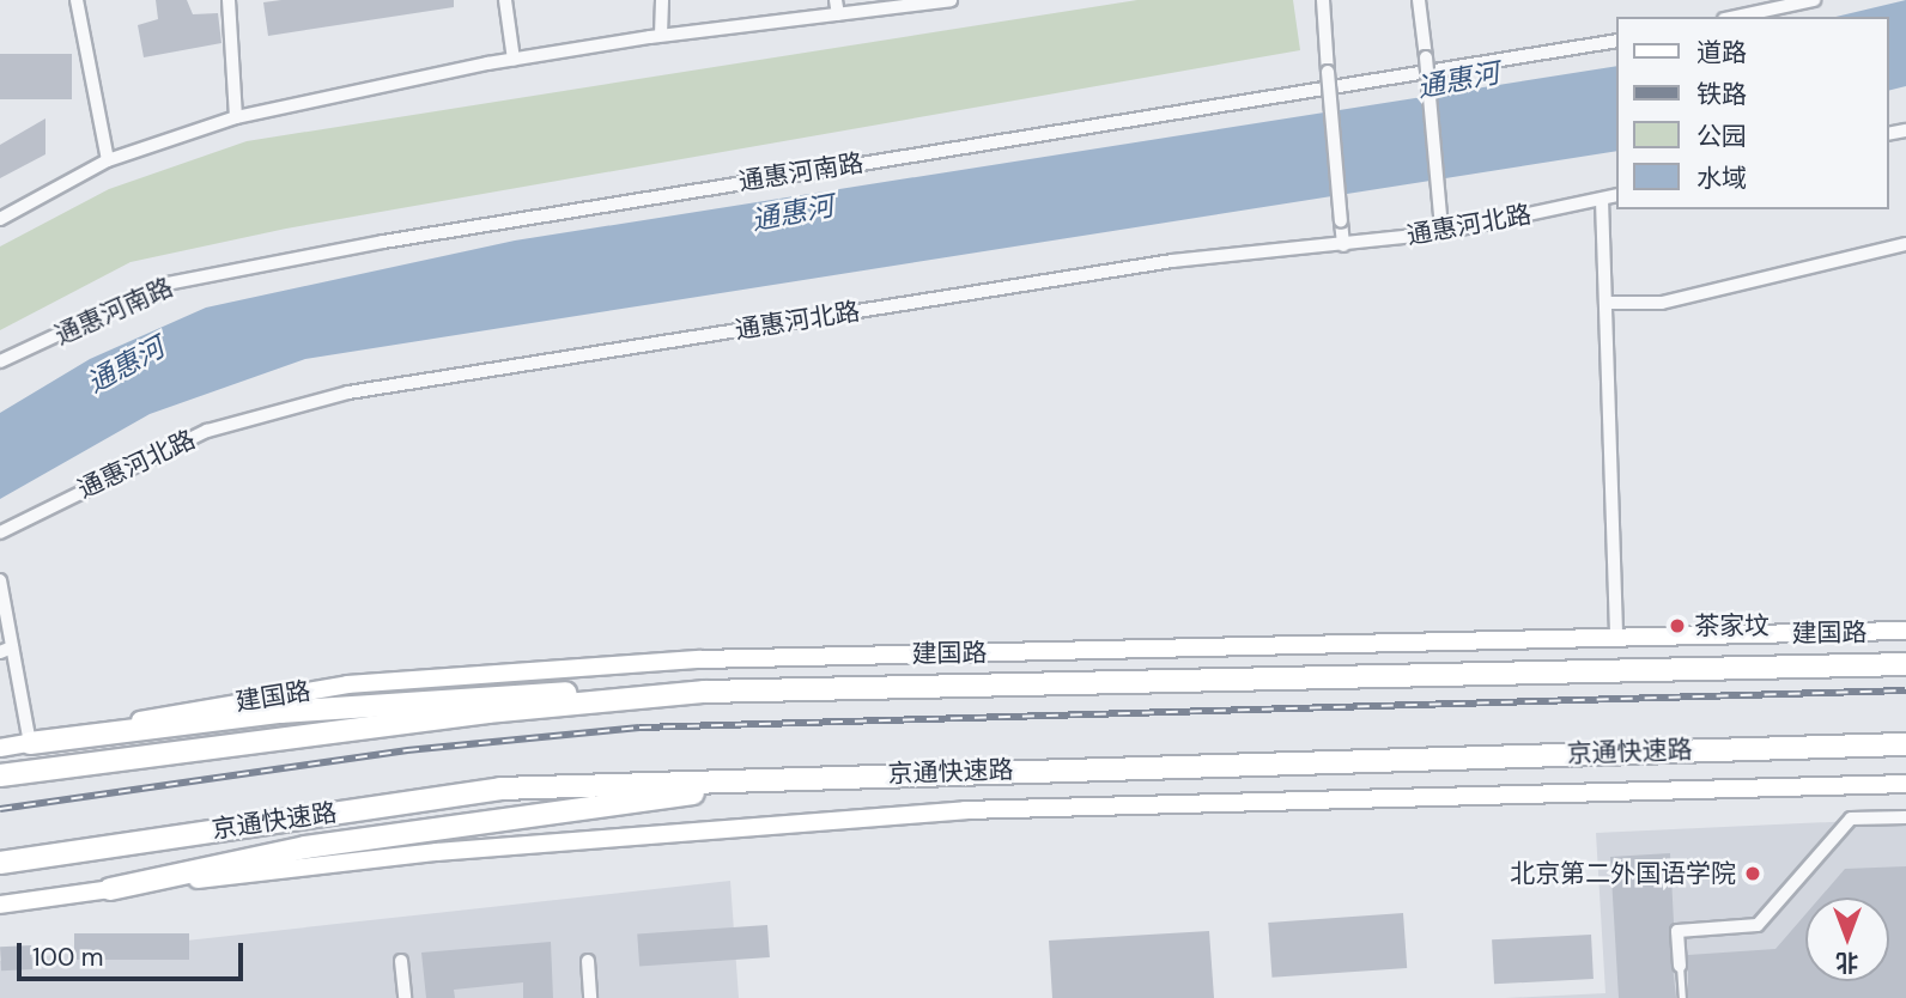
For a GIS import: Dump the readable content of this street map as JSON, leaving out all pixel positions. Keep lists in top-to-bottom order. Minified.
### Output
{"streets":{"highway":["京通快速路"],"main road":["建国路"],"street":["通惠河南路","通惠河北路"]},"water":["通惠河"],"places":["茶家坟","北京第二外国语学院"],"legend":["道路","铁路","公园","水域"],"scale_bar":"100 m","north":"bottom"}
